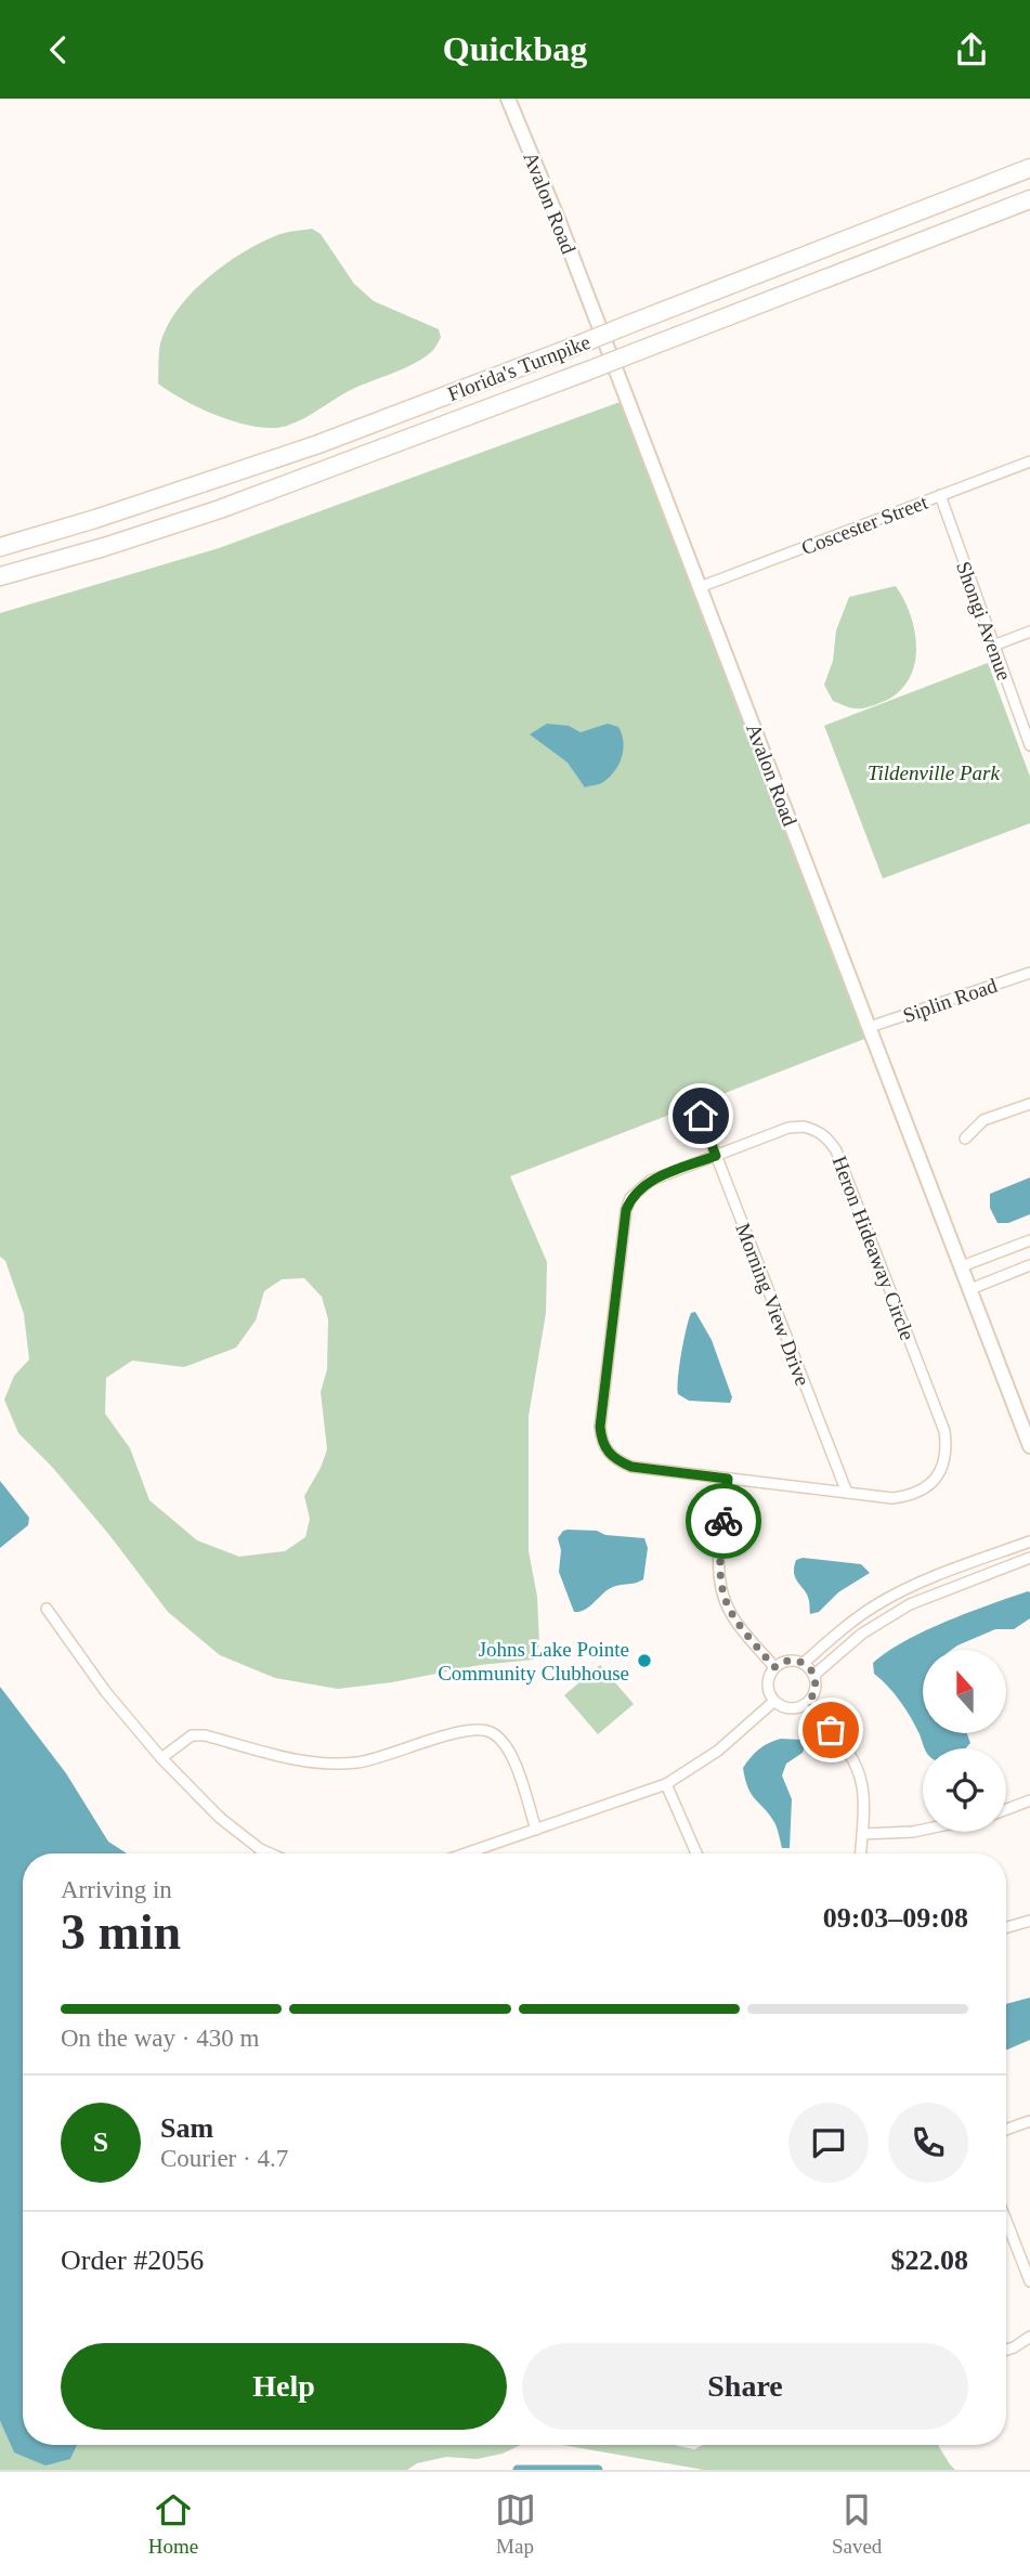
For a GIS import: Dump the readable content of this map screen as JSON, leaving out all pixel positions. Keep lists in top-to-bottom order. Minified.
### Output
{"streets":{"highway":["Florida's Turnpike"],"main road":["Avalon Road"],"street":["Coscester Street","Shongi Avenue","Siplin Road","Heron Hideaway Circle","Morning View Drive"]},"crossings":[["Avalon Road","Coscester Street"],["Avalon Road","Siplin Road"],["Coscester Street","Shongi Avenue"],["Heron Hideaway Circle","Morning View Drive"]],"parks":["Tildenville Park"],"places":["Johns Lake Pointe Community Clubhouse"],"north":"top","page":{"header":"Quickbag","heading":["3 min","Arriving in","09:03–09:08"],"panel":["Sam","Courier · 4.7","Order #2056","$22.08"],"bar":"On the way · 430 m","round":"S","buttons":["Help","Share"],"tabs":["Home","Map","Saved"]}}
